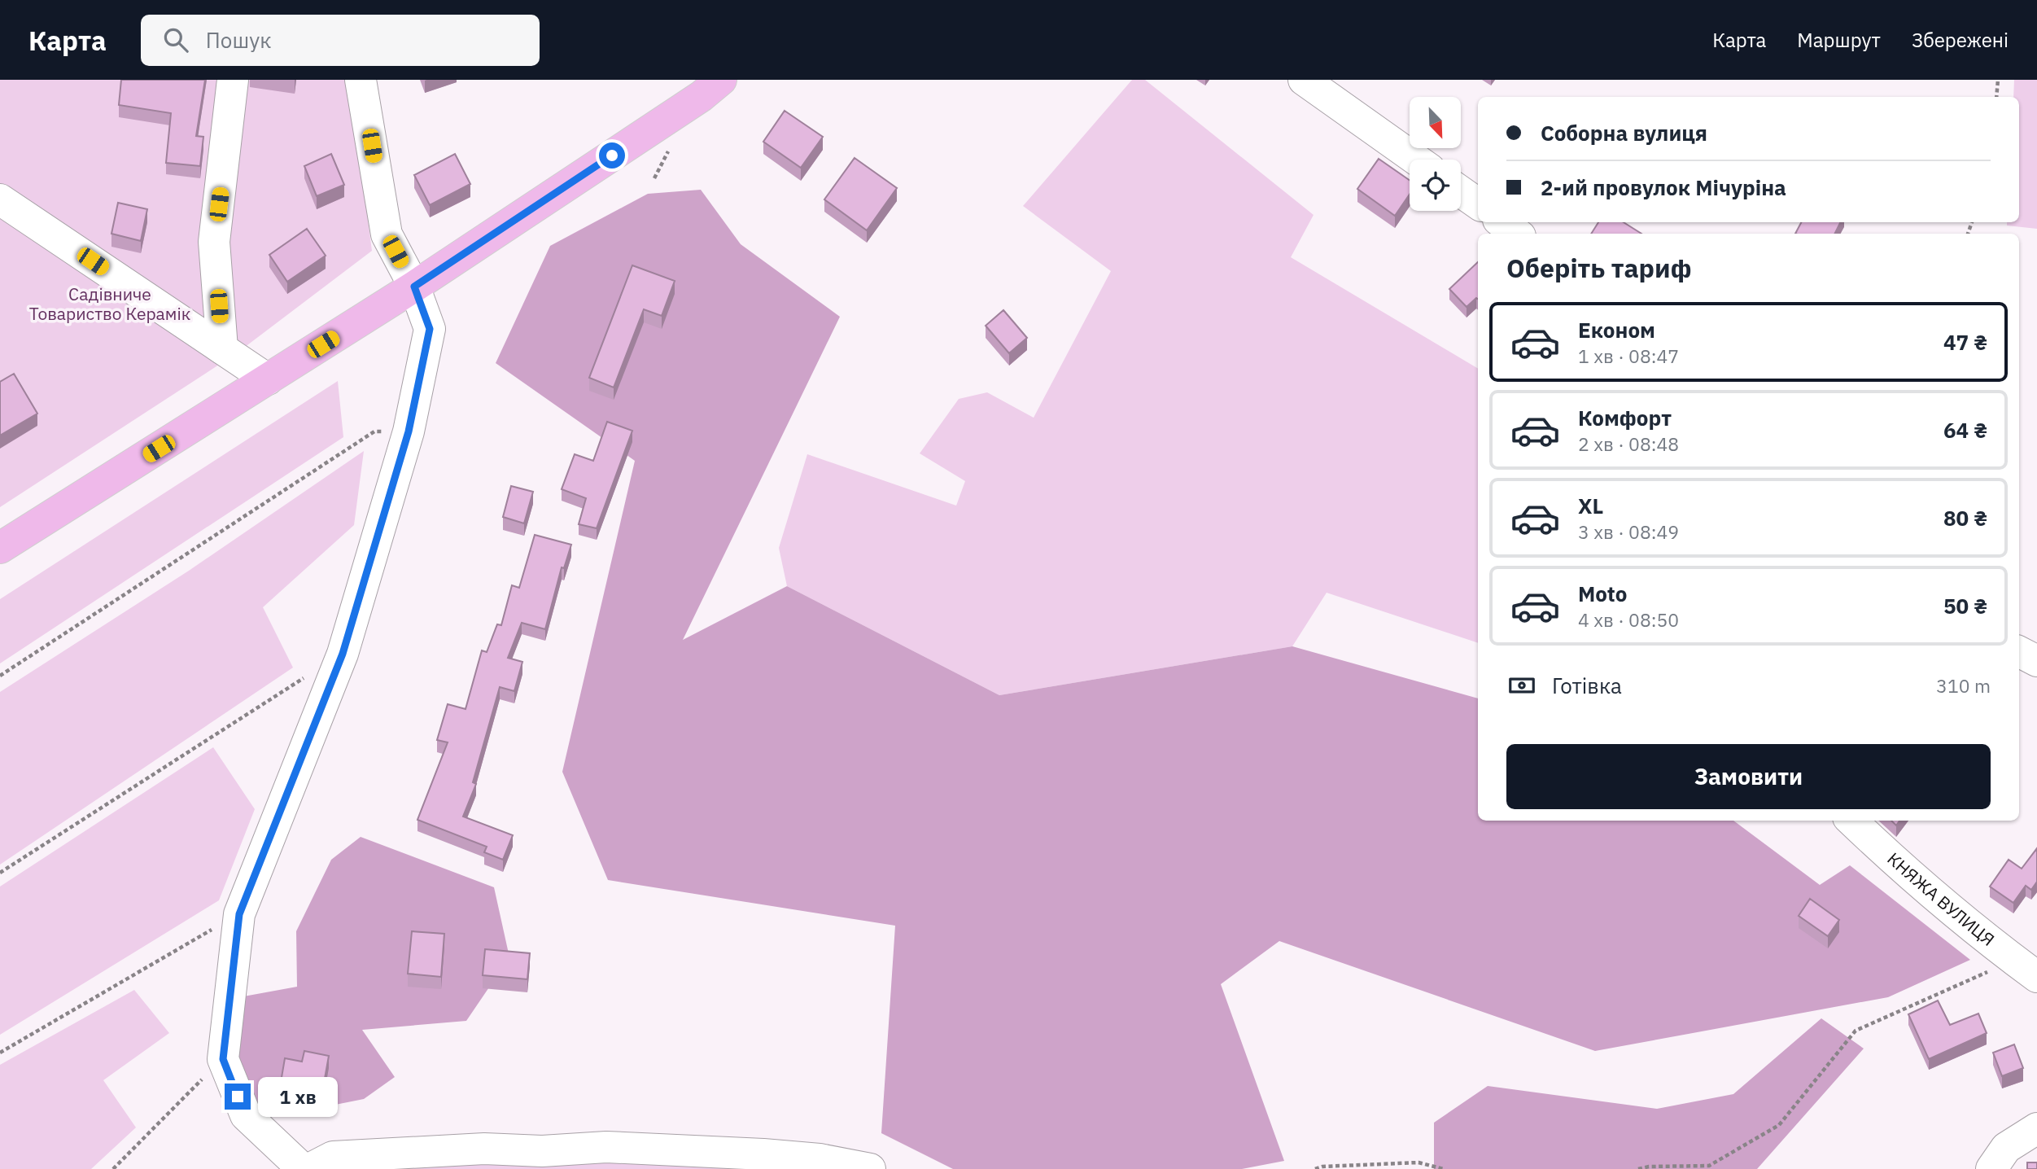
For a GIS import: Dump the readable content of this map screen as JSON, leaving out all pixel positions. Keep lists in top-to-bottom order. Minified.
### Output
{"streets":{"street":["КНЯЖА ВУЛИЦЯ"]},"parks":["Садівниче Товариство Керамік"],"north":"bottom right","page":{"header":"Карта","search":"Пошук","nav":["Карта","Маршрут","Збережені"],"banner":["Соборна вулиця","2-ий провулок Мічуріна"],"heading":"Оберіть тариф","list":[{"name":"Економ","note":"1 хв · 08:47","value":"47 ₴"},{"name":"Комфорт","note":"2 хв · 08:48","value":"64 ₴"},{"name":"XL","note":"3 хв · 08:49","value":"80 ₴"},{"name":"Moto","note":"4 хв · 08:50","value":"50 ₴"}],"pay":["Готівка","310 m"],"buttons":"Замовити","bubble":"1 хв"}}
